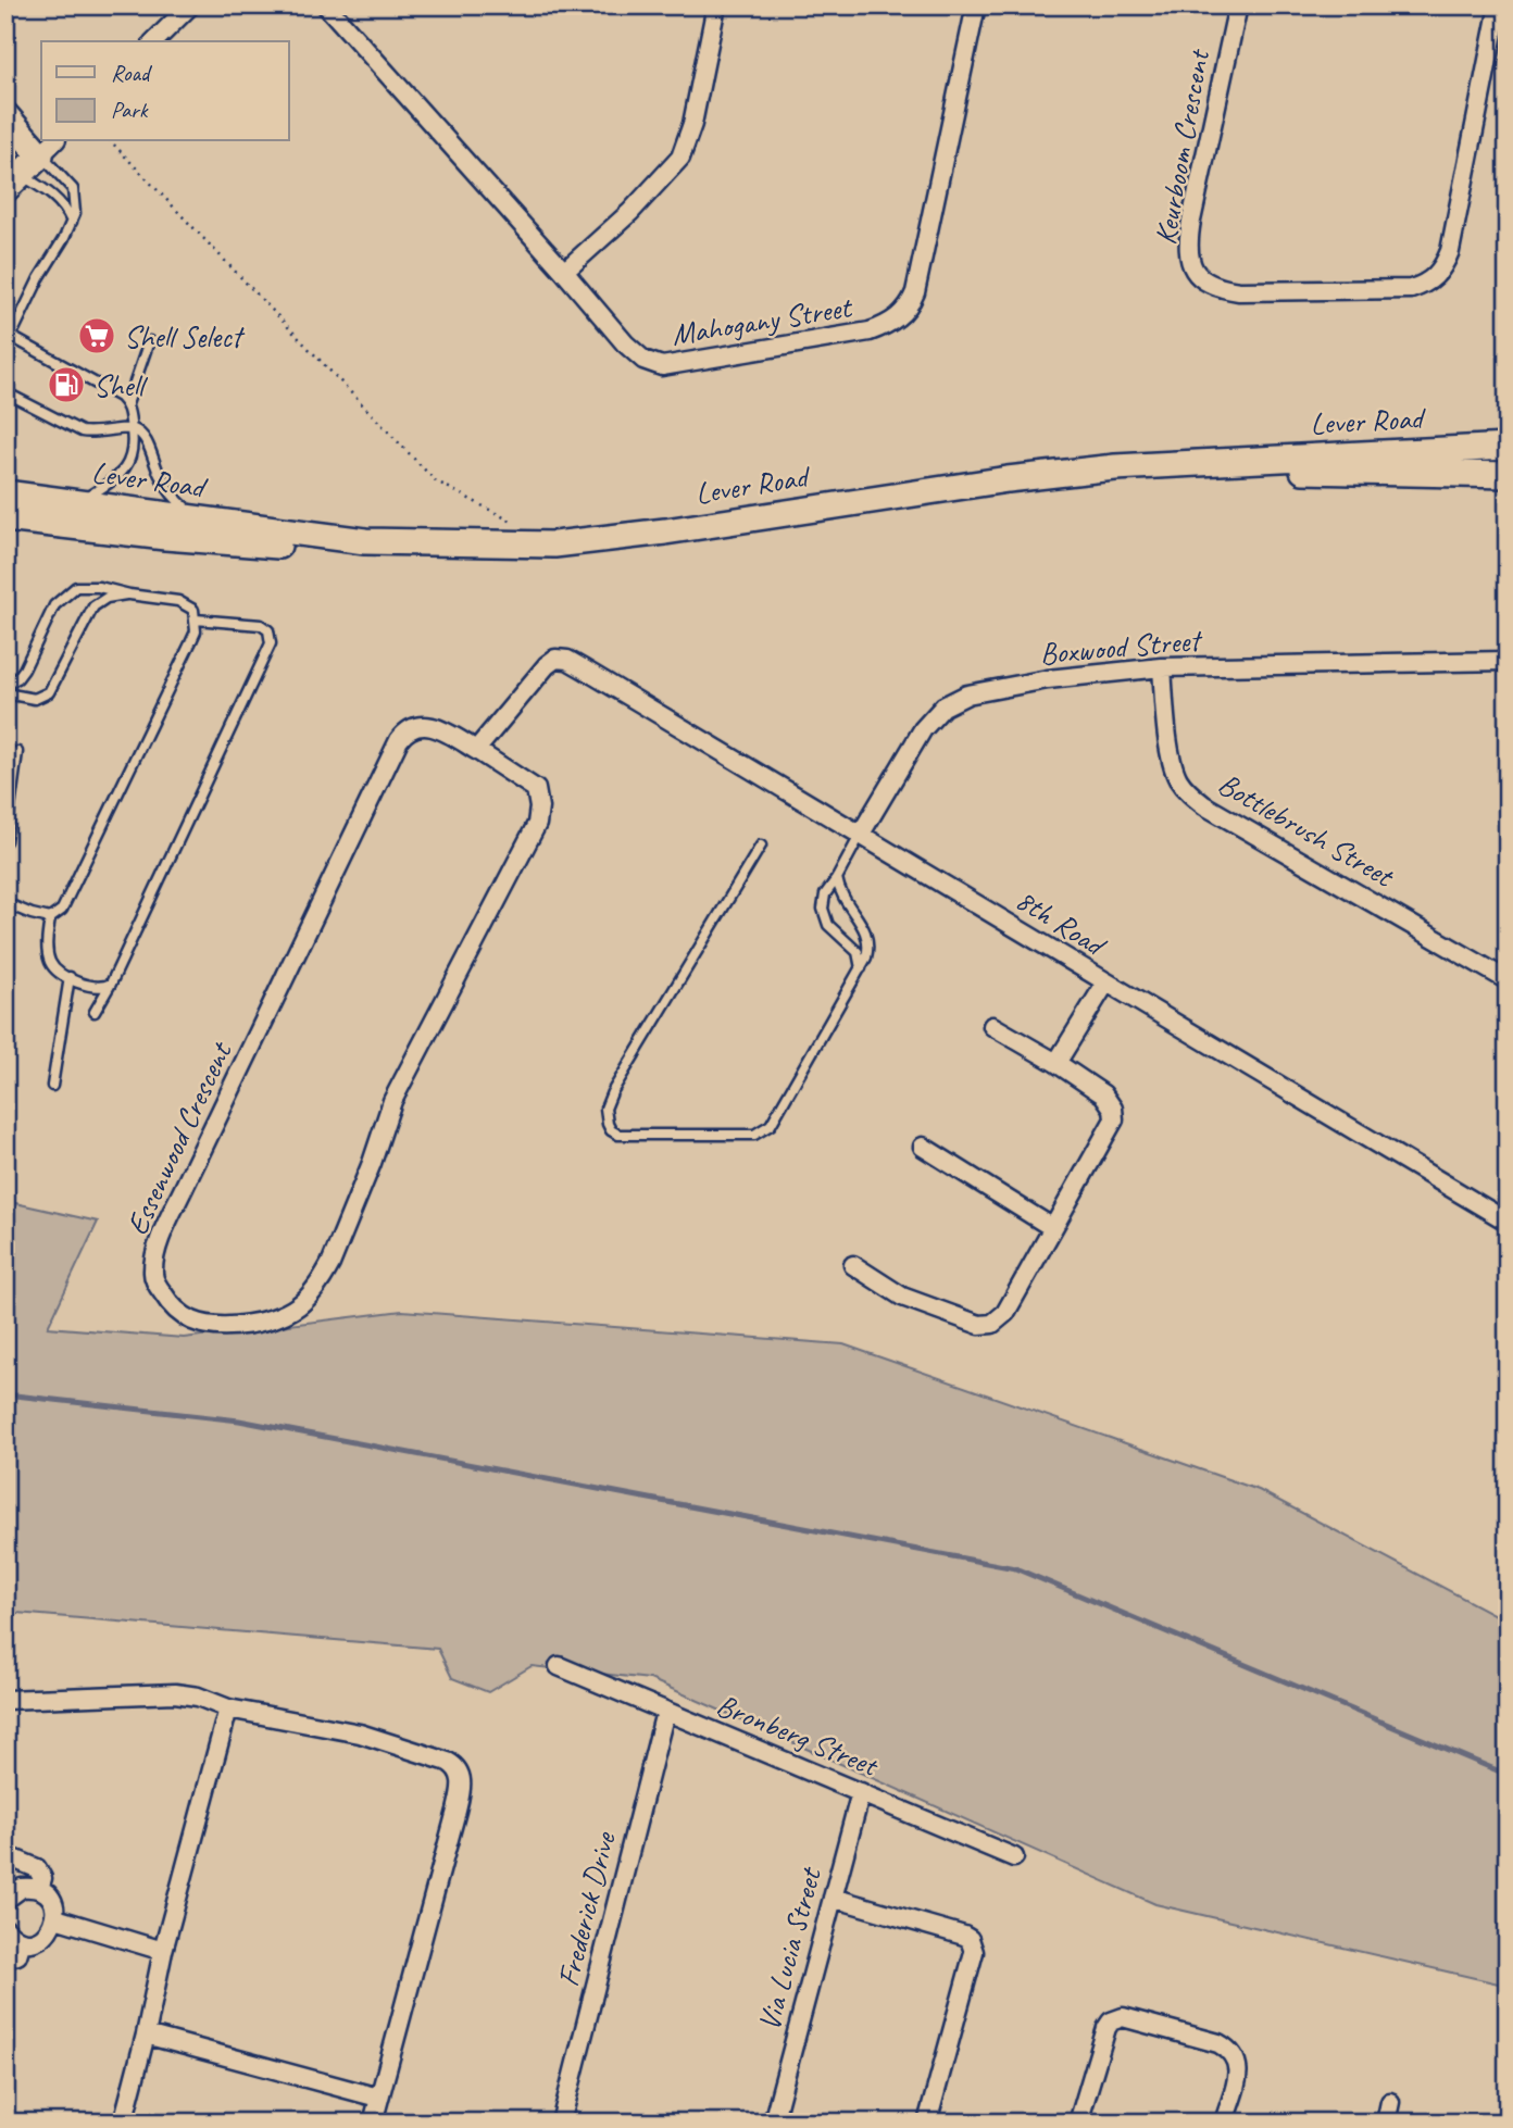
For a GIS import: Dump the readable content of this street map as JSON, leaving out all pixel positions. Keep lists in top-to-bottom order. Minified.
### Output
{"streets":{"main road":["Lever Road"],"street":["Keurboom Crescent","Mahogany Street","Boxwood Street","Bottlebrush Street","8th Road","Essenwood Crescent","Bronberg Street","Frederick Drive","Via Lucia Street"]},"crossings":[["Boxwood Street","Bottlebrush Street"],["Boxwood Street","8th Road"],["8th Road","Essenwood Crescent"],["Bronberg Street","Frederick Drive"],["Bronberg Street","Via Lucia Street"]],"places":{"supermarket":["Shell Select"],"fuel station":["Shell"]},"legend":["Road","Park"]}
